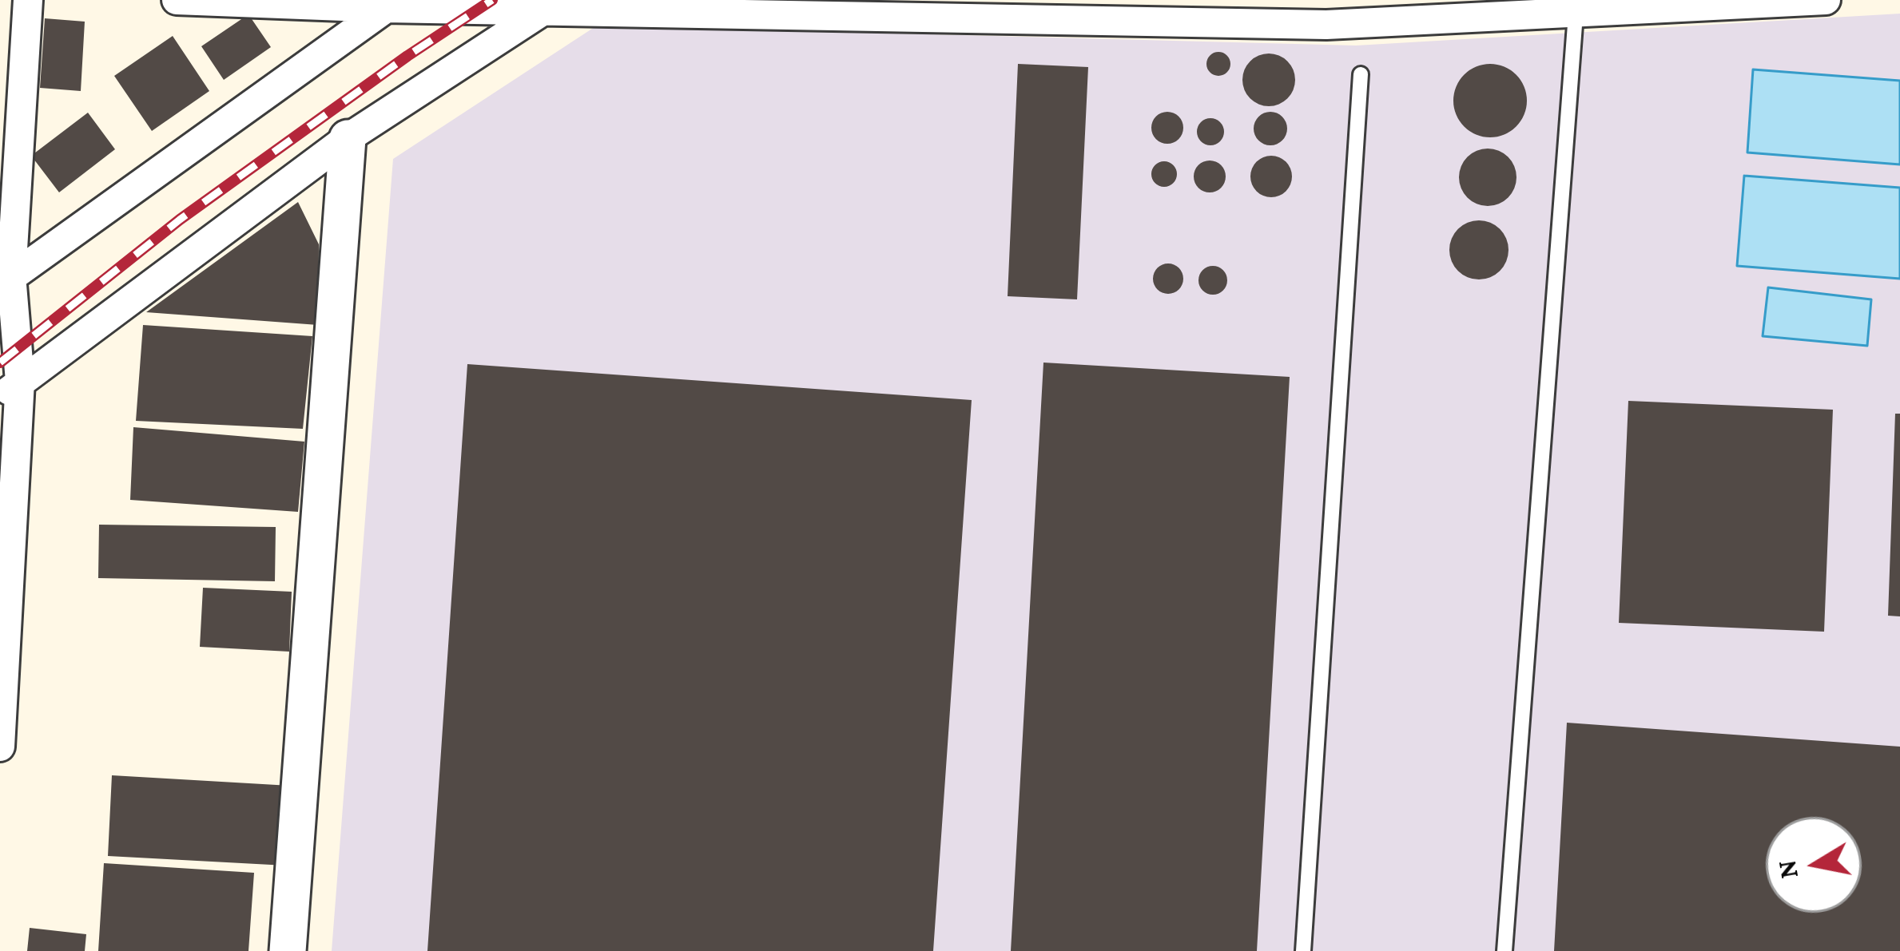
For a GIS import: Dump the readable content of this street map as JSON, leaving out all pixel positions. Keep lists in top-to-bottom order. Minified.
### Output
{"north":"left"}
